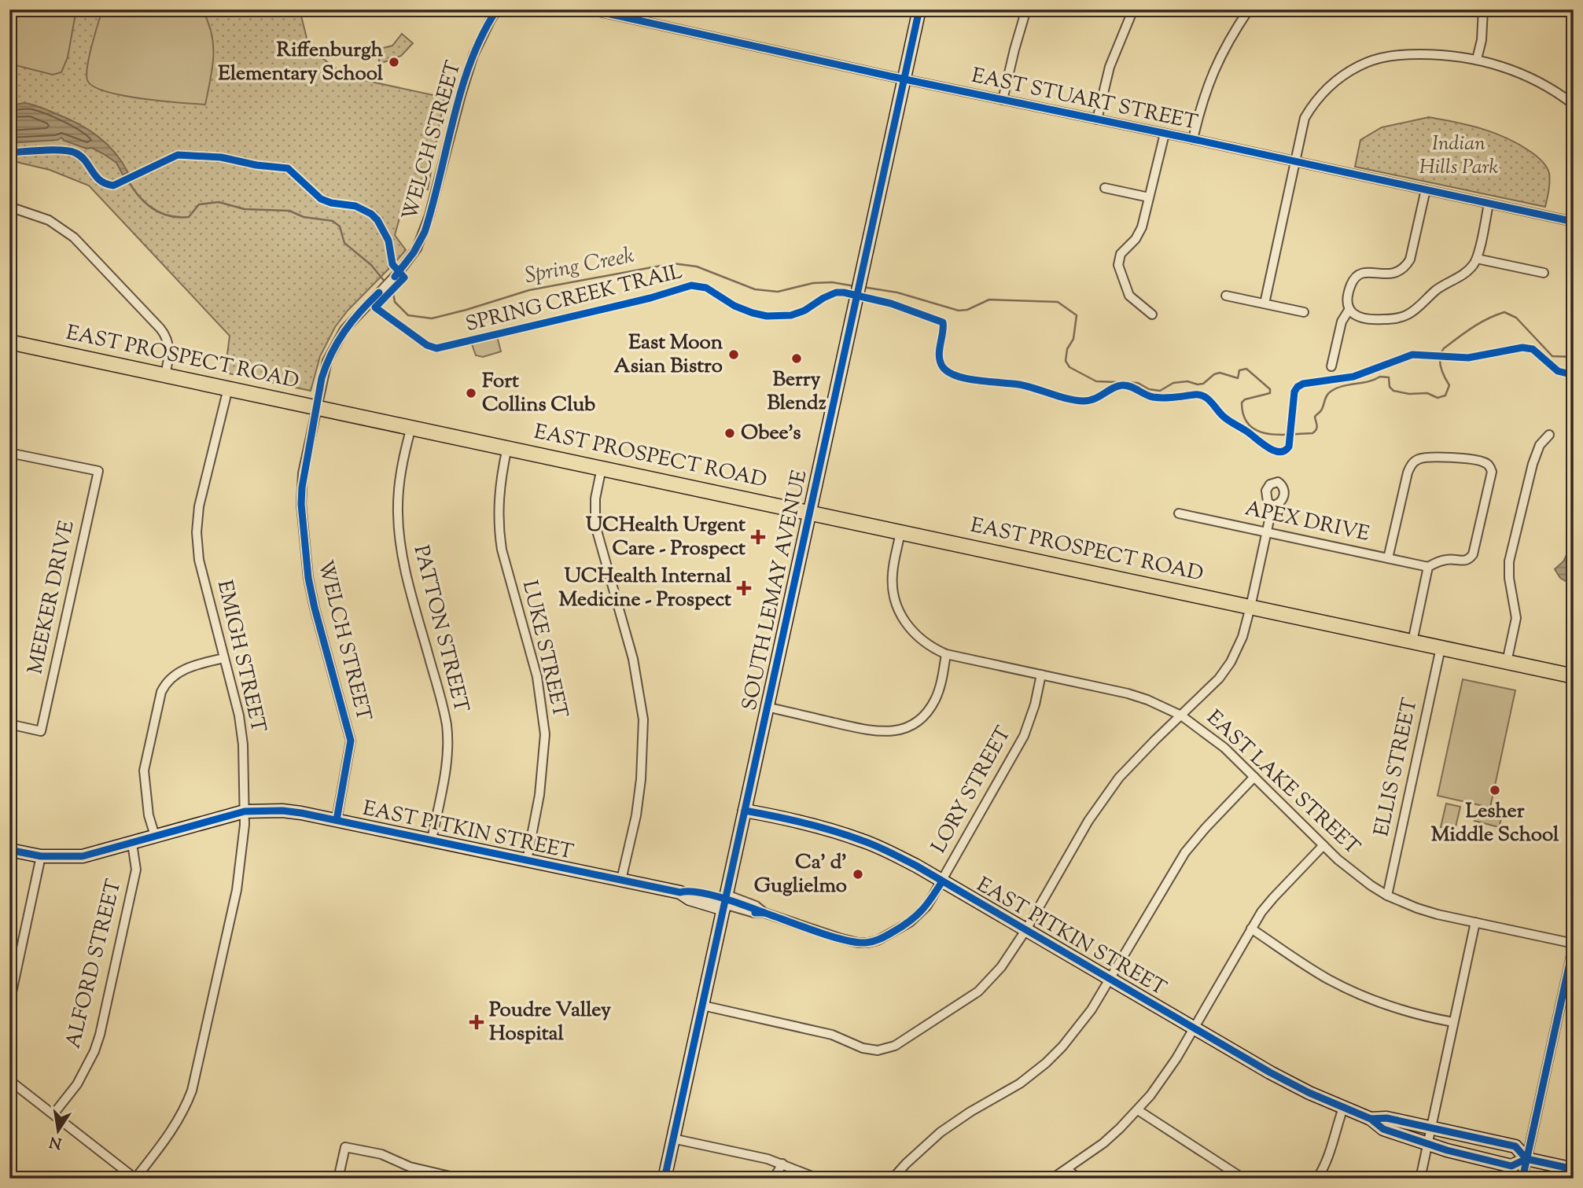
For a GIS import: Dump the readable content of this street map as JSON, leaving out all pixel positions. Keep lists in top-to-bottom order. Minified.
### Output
{"streets":{"main road":["EAST PROSPECT ROAD"],"street":["EAST STUART STREET","WELCH STREET","APEX DRIVE","SOUTH LEMAY AVENUE","MEEKER DRIVE","PATTON STREET","LUKE STREET","EMIGH STREET","ELLIS STREET","EAST LAKE STREET","LORY STREET","EAST PITKIN STREET","ALFORD STREET"],"cycle path":["SPRING CREEK TRAIL"]},"crossings":[["EAST STUART STREET","SOUTH LEMAY AVENUE"],["WELCH STREET","EAST PROSPECT ROAD"],["WELCH STREET","EAST PITKIN STREET"],["EAST PROSPECT ROAD","SOUTH LEMAY AVENUE"],["EAST PROSPECT ROAD","PATTON STREET"],["EAST PROSPECT ROAD","LUKE STREET"],["EAST PROSPECT ROAD","EMIGH STREET"],["EAST PROSPECT ROAD","ELLIS STREET"],["EAST PROSPECT ROAD","EAST LAKE STREET"],["SOUTH LEMAY AVENUE","LORY STREET"],["SOUTH LEMAY AVENUE","EAST PITKIN STREET"],["PATTON STREET","EAST PITKIN STREET"],["LUKE STREET","EAST PITKIN STREET"],["EMIGH STREET","EAST PITKIN STREET"],["ELLIS STREET","EAST LAKE STREET"],["EAST LAKE STREET","LORY STREET"],["LORY STREET","EAST PITKIN STREET"],["EAST PITKIN STREET","ALFORD STREET"]],"water":["Spring Creek"],"parks":["Indian Hills Park"],"places":{"other":["Riffenburgh Elementary School","East Moon Asian Bistro","Berry Blendz","Fort Collins Club","Obee's","Lesher Middle School","Ca' d' Guglielmo"],"health":["UCHealth Urgent Care - Prospect","UCHealth Internal Medicine - Prospect","Poudre Valley Hospital"]},"north":"bottom"}
